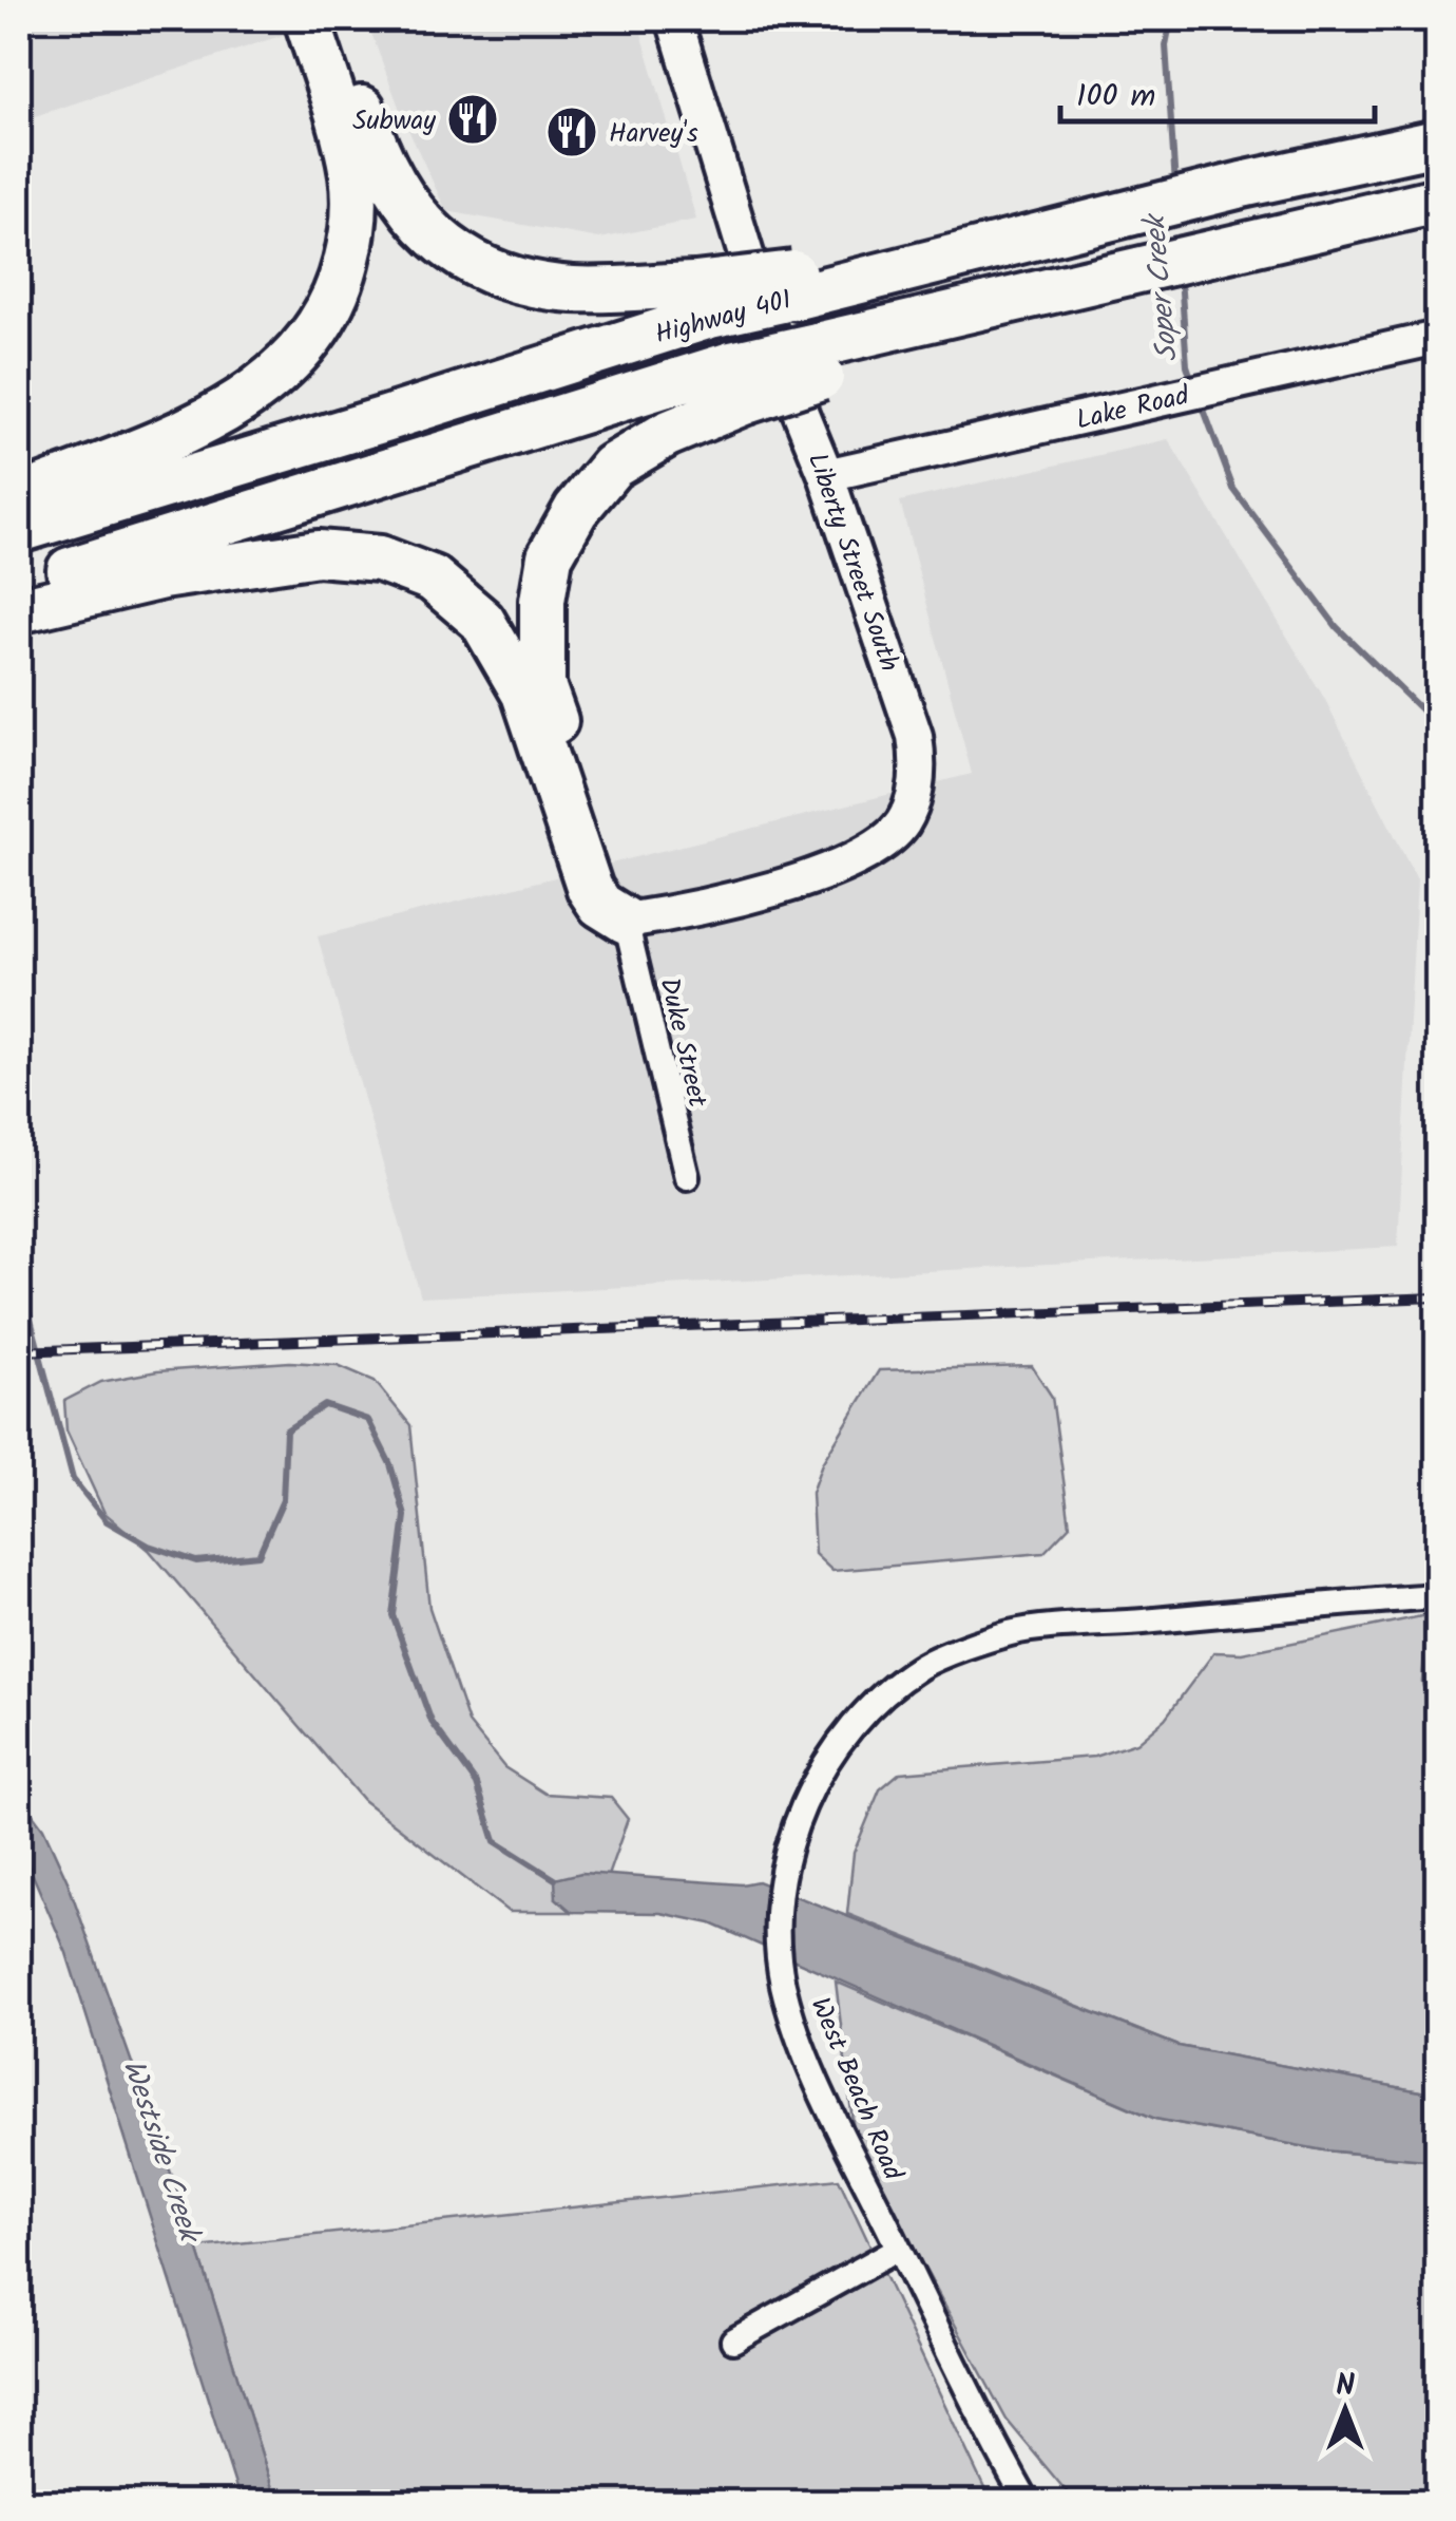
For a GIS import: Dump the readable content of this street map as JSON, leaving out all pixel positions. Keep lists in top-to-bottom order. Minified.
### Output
{"streets":{"highway":["Highway 401"],"main road":["Liberty Street South"],"street":["Lake Road","Duke Street","West Beach Road"]},"crossings":[["Lake Road","Liberty Street South"],["Liberty Street South","Duke Street"]],"water":["Soper Creek","Westside Creek"],"places":{"restaurant":["Subway","Harvey's"]},"scale_bar":"100 m","north":"top"}
